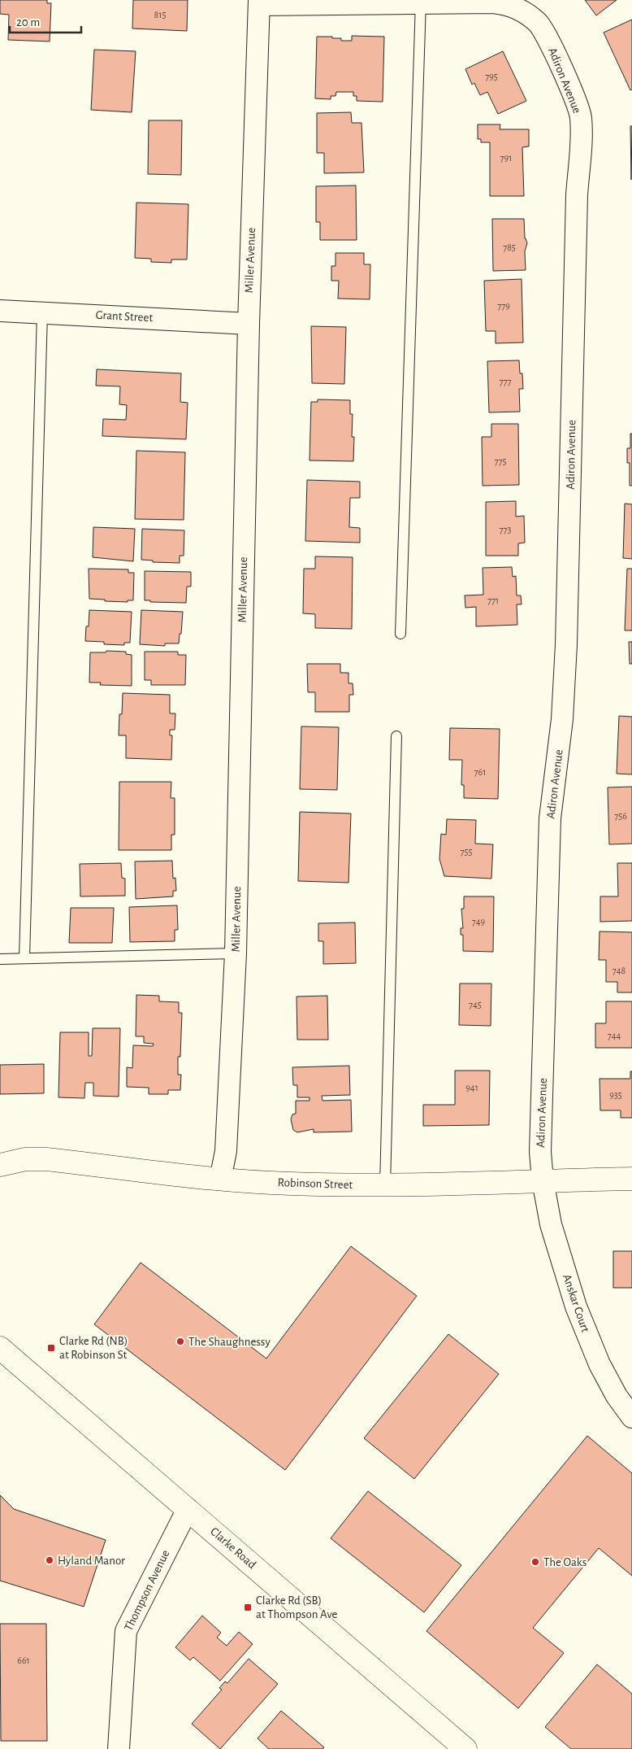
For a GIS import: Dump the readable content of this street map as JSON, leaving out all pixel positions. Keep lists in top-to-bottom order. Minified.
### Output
{"streets":{"street":["Adiron Avenue","Miller Avenue","Grant Street","Robinson Street","Anskar Court","Clarke Road","Thompson Avenue"]},"crossings":[["Adiron Avenue","Miller Avenue"],["Adiron Avenue","Robinson Street"],["Adiron Avenue","Anskar Court"],["Miller Avenue","Grant Street"],["Miller Avenue","Robinson Street"],["Robinson Street","Anskar Court"],["Clarke Road","Thompson Avenue"]],"places":{"other":["The Shaughnessy","Hyland Manor","The Oaks"],"transit":["Clarke Rd (NB) at Robinson St","Clarke Rd (SB) at Thompson Ave"]},"house_numbers":["815","795","791","785","779","777","775","773","771","761","756","755","749","748","745","744","941","935","661"],"scale_bar":"20 m"}
